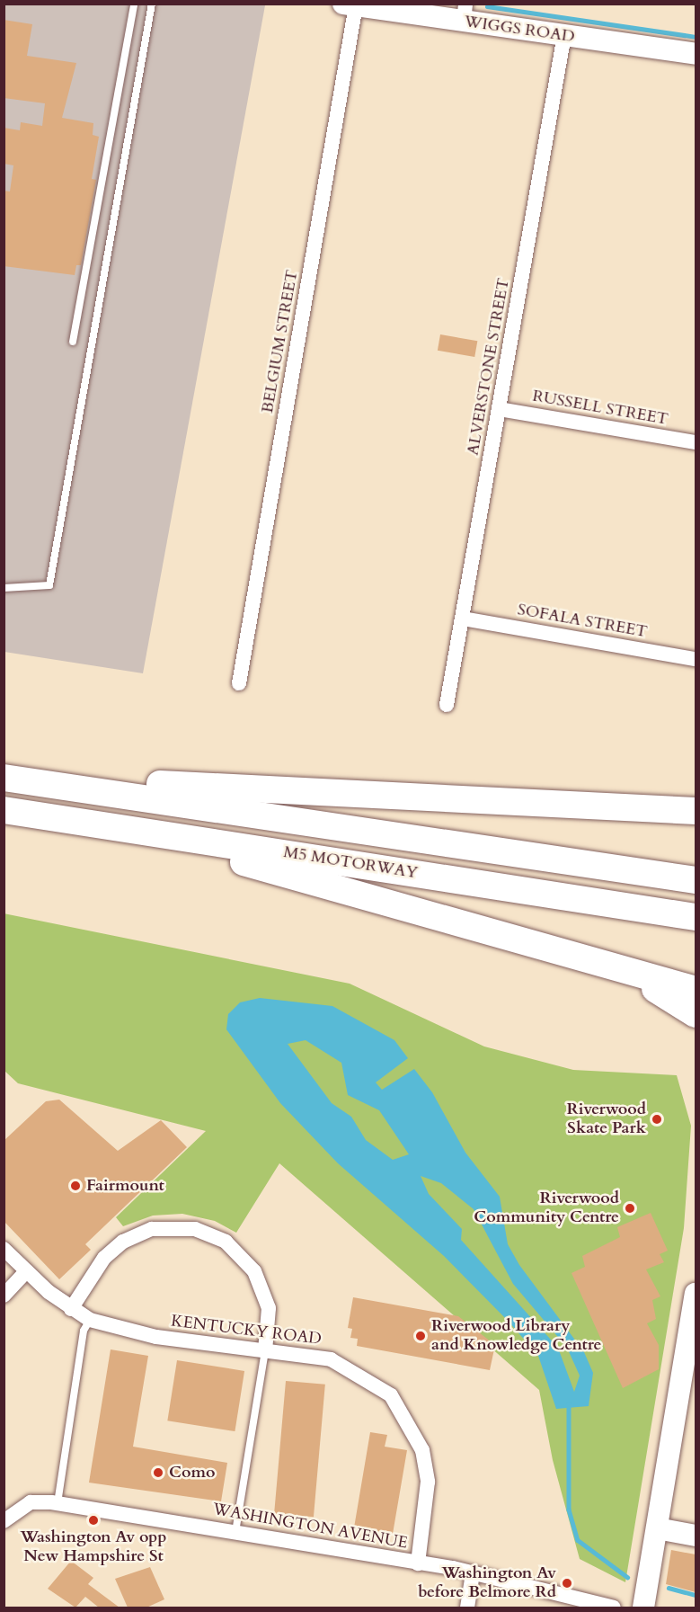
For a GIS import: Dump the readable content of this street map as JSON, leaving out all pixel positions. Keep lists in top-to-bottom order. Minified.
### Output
{"streets":{"highway":["M5 MOTORWAY"],"main road":["WIGGS ROAD"],"street":["BELGIUM STREET","ALVERSTONE STREET","RUSSELL STREET","SOFALA STREET","KENTUCKY ROAD","WASHINGTON AVENUE"]},"crossings":[["WIGGS ROAD","BELGIUM STREET"],["WIGGS ROAD","ALVERSTONE STREET"],["ALVERSTONE STREET","RUSSELL STREET"],["ALVERSTONE STREET","SOFALA STREET"],["KENTUCKY ROAD","WASHINGTON AVENUE"]],"places":["Riverwood Skate Park","Fairmount","Riverwood Community Centre","Riverwood Library and Knowledge Centre","Como","Washington Av opp New Hampshire St","Washington Av before Belmore Rd"]}
